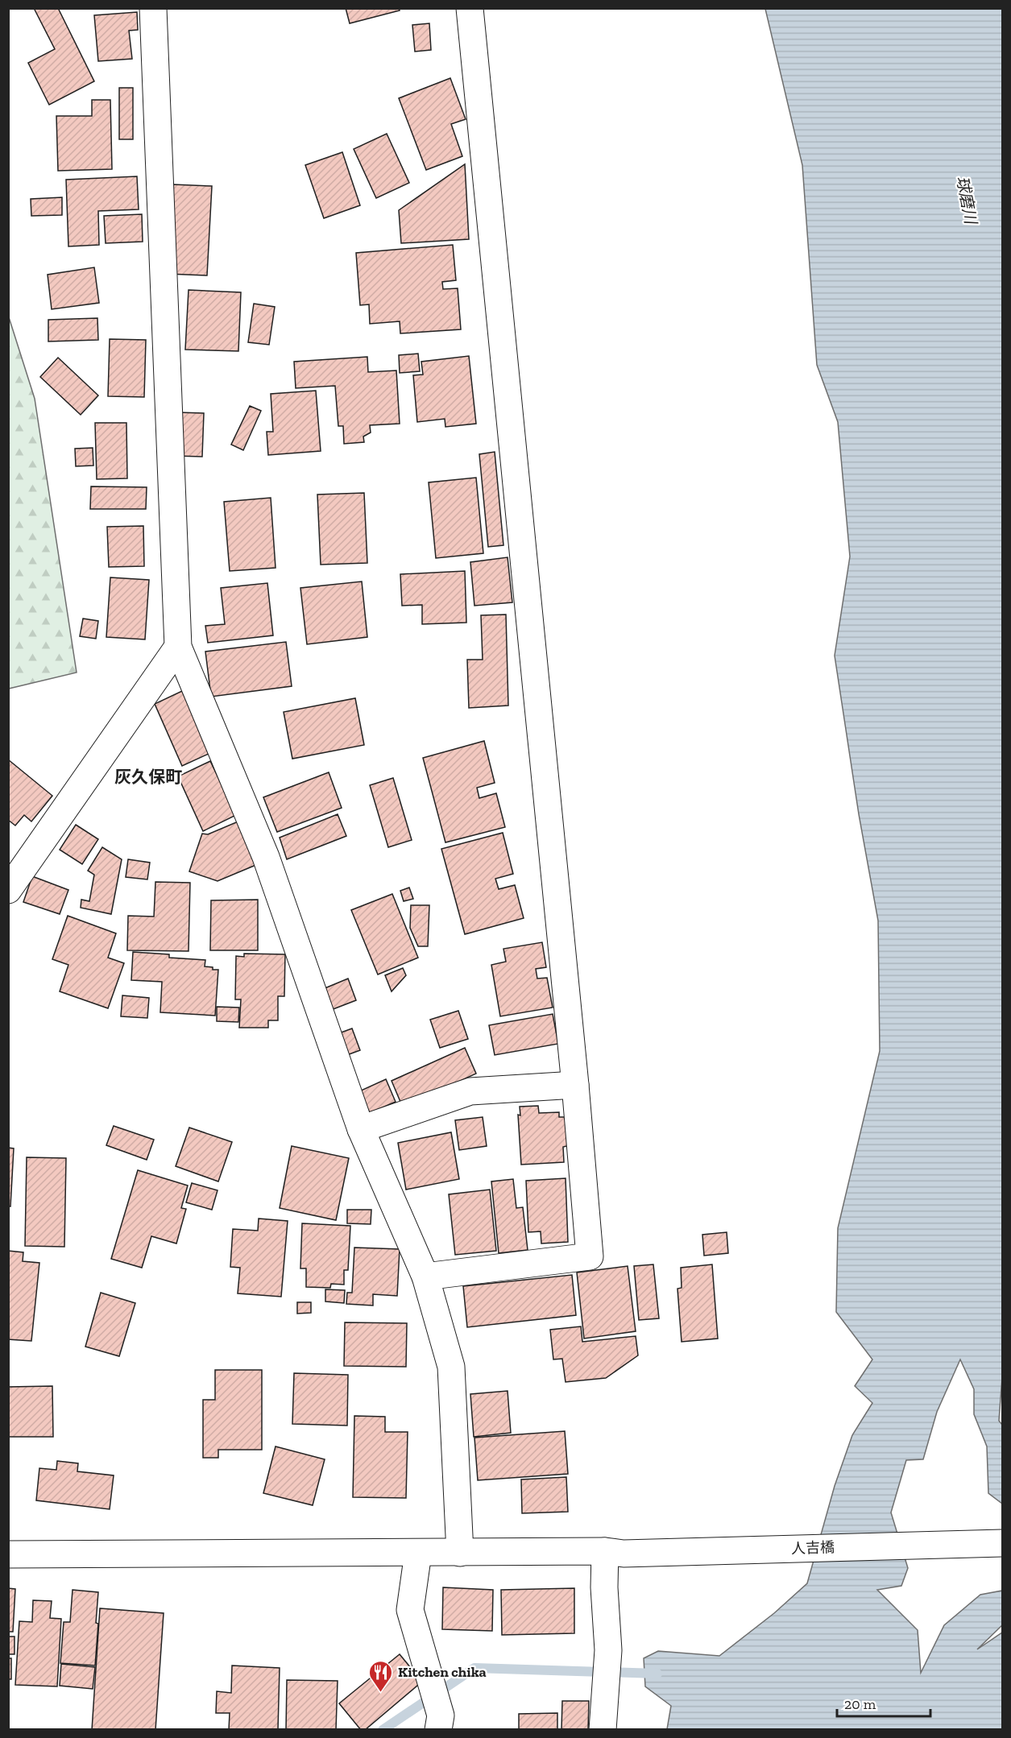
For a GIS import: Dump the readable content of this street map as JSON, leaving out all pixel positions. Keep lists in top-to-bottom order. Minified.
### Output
{"streets":{"street":["人吉橋"]},"districts":["灰久保町"],"water":["球磨川"],"places":{"restaurant":["Kitchen chika"]},"scale_bar":"20 m"}
